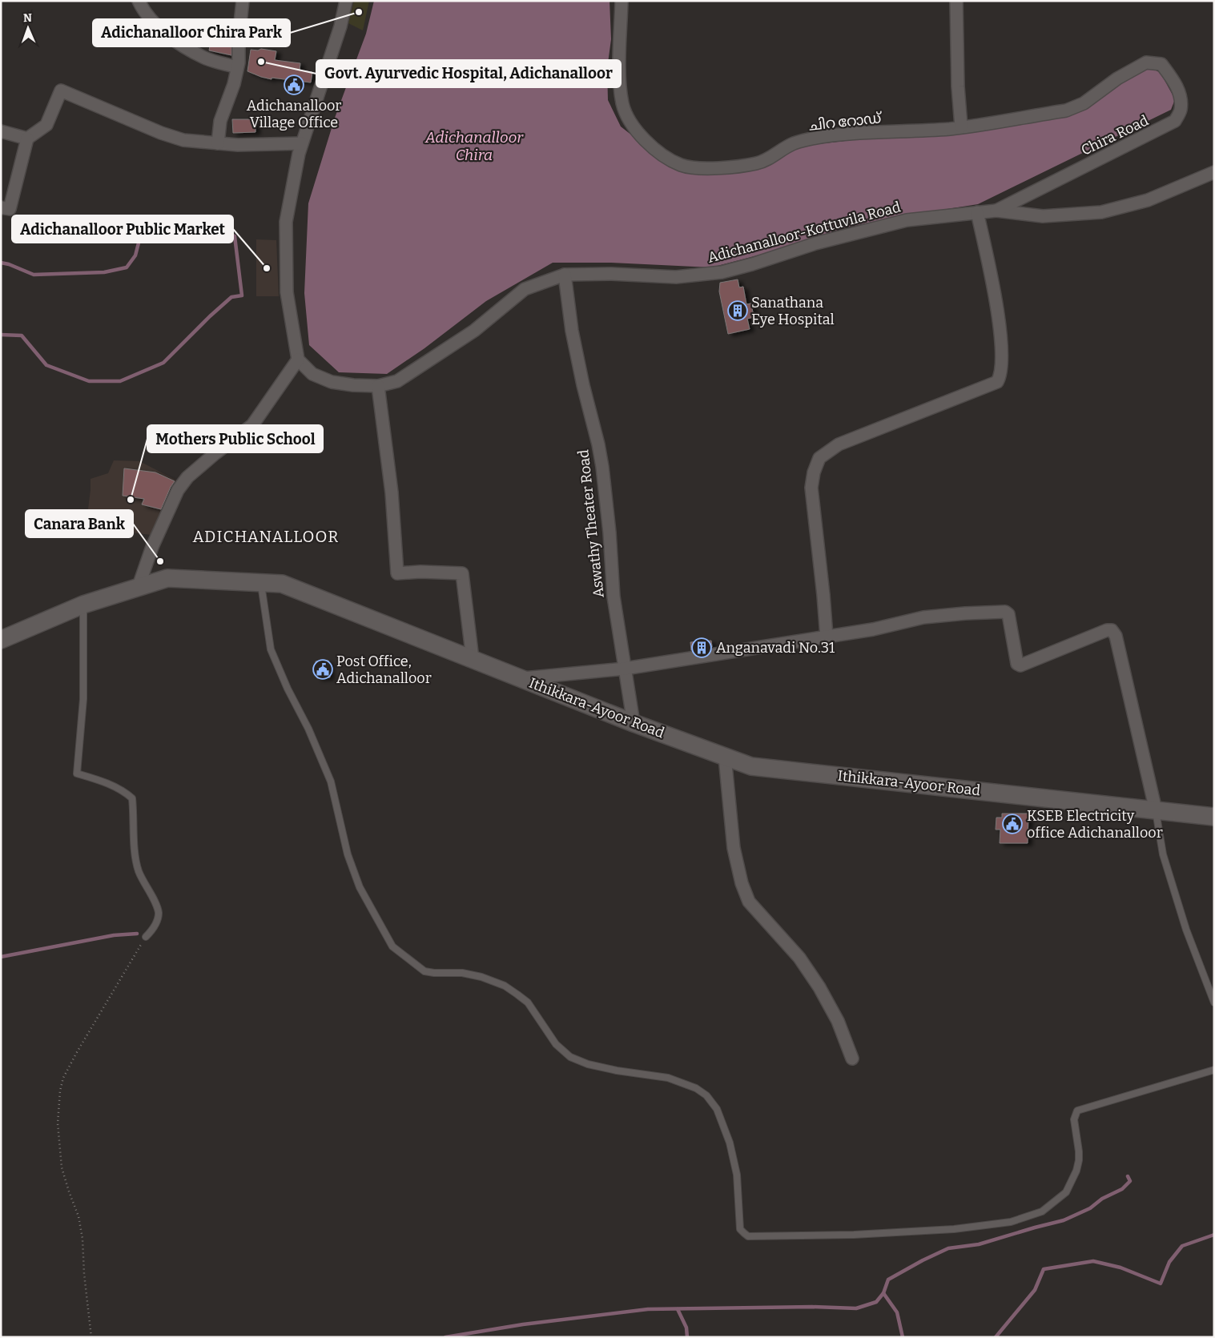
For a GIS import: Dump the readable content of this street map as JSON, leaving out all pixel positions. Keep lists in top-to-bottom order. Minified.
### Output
{"streets":{"main road":["Ithikkara-Ayoor Road"],"street":["ചിറ റോഡ്","Chira Road","Adichanalloor-Kottuvila Road","Aswathy Theater Road"]},"crossings":[["ചിറ റോഡ്","Chira Road"],["Chira Road","Adichanalloor-Kottuvila Road"],["Adichanalloor-Kottuvila Road","Aswathy Theater Road"],["Aswathy Theater Road","Ithikkara-Ayoor Road"]],"districts":["ADICHANALLOOR"],"water":["Adichanalloor Chira"],"places":{"other":["Adichanalloor Chira Park","Govt. Ayurvedic Hospital, Adichanalloor","Adichanalloor Public Market","Mothers Public School","Canara Bank"],"public building":["Adichanalloor Village Office","Post Office, Adichanalloor","KSEB Electricity office Adichanalloor"],"building":["Sanathana Eye Hospital","Anganavadi No.31"]},"north":"top"}
